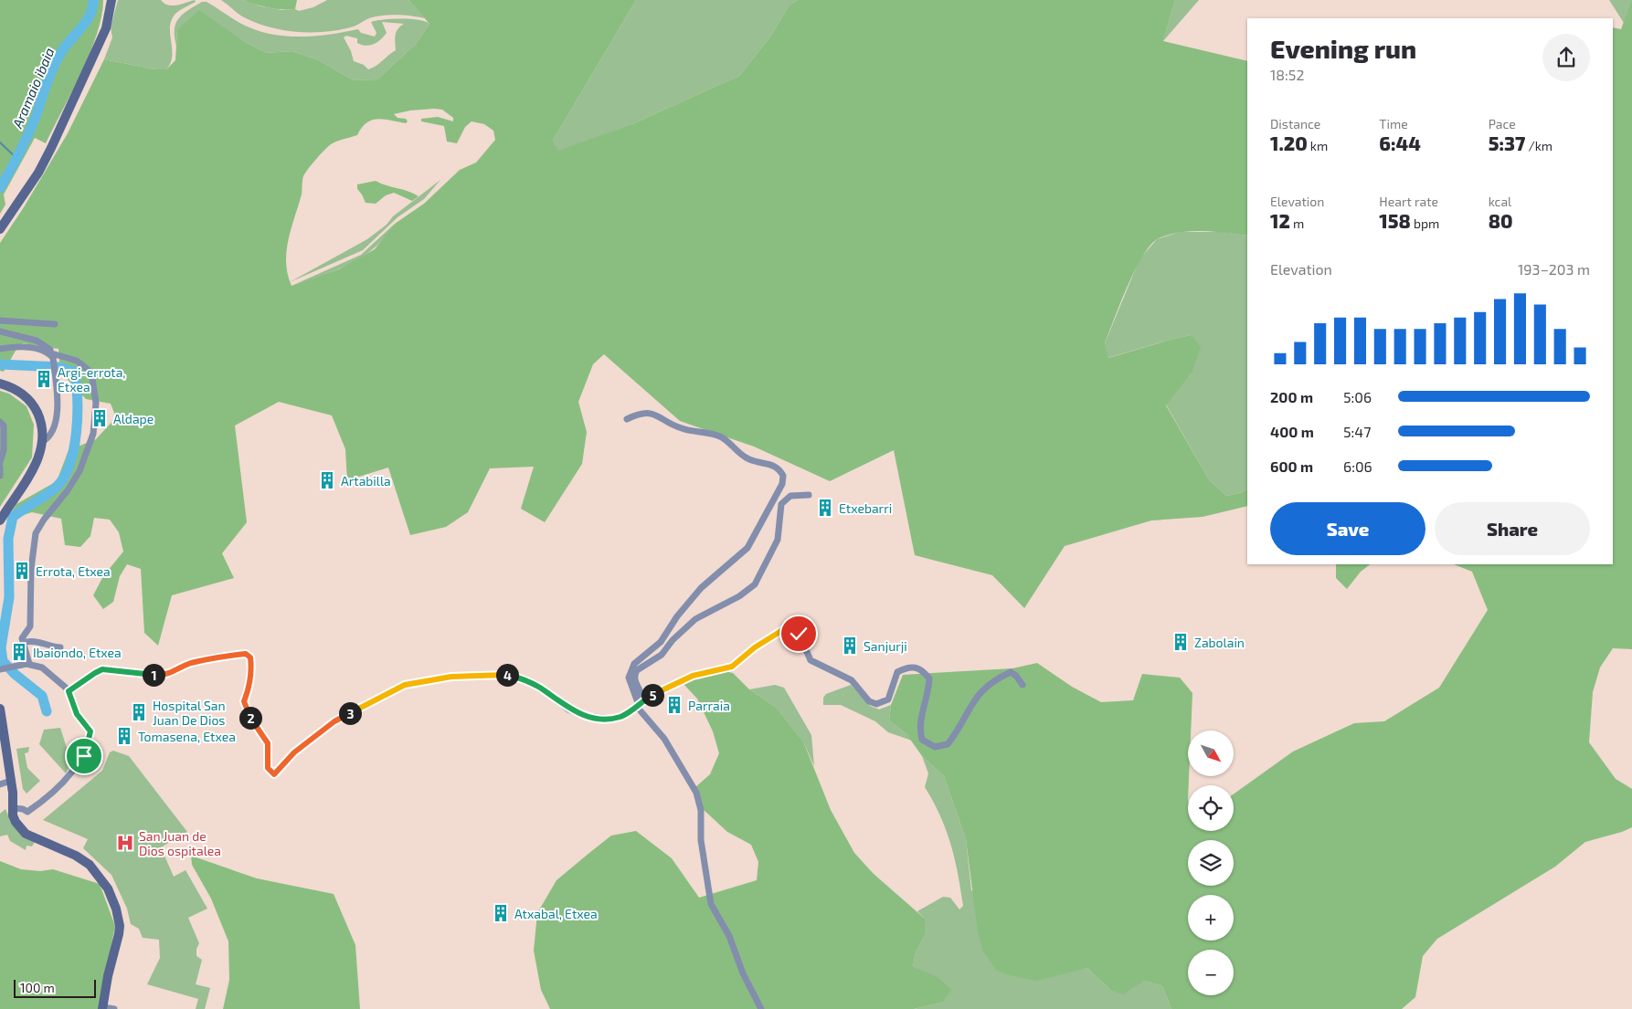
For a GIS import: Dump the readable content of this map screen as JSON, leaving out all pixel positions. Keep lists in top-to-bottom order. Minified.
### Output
{"water":["Aramaio ibaia"],"places":{"building":["Argi-errota, Etxea","Aldape","Artabilla","Etxebarri","Errota, Etxea","Zabolain","Sanjurji","Ibaiondo, Etxea","Parraia","Hospital San Juan De Dios","Tomasena, Etxea","Atxabal, Etxea"],"hospital":["San Juan de Dios ospitalea"]},"scale_bar":"100 m","north":"bottom right","page":{"heading":["Evening run","18:52"],"stats":[["Distance","1.20 km"],["Time","6:44"],["Pace","5:37 /km"],["Elevation","12 m"],["Heart rate","158 bpm"],["kcal","80"]],"chart":["Elevation","193–203 m"],"list":[{"name":"200 m","note":"5:06"},{"name":"400 m","note":"5:47"},{"name":"600 m","note":"6:06"}],"buttons":["Save","Share"],"pins":["1","4","5","3","2"],"map_buttons":["+","−"],"scale":"100 m"}}
